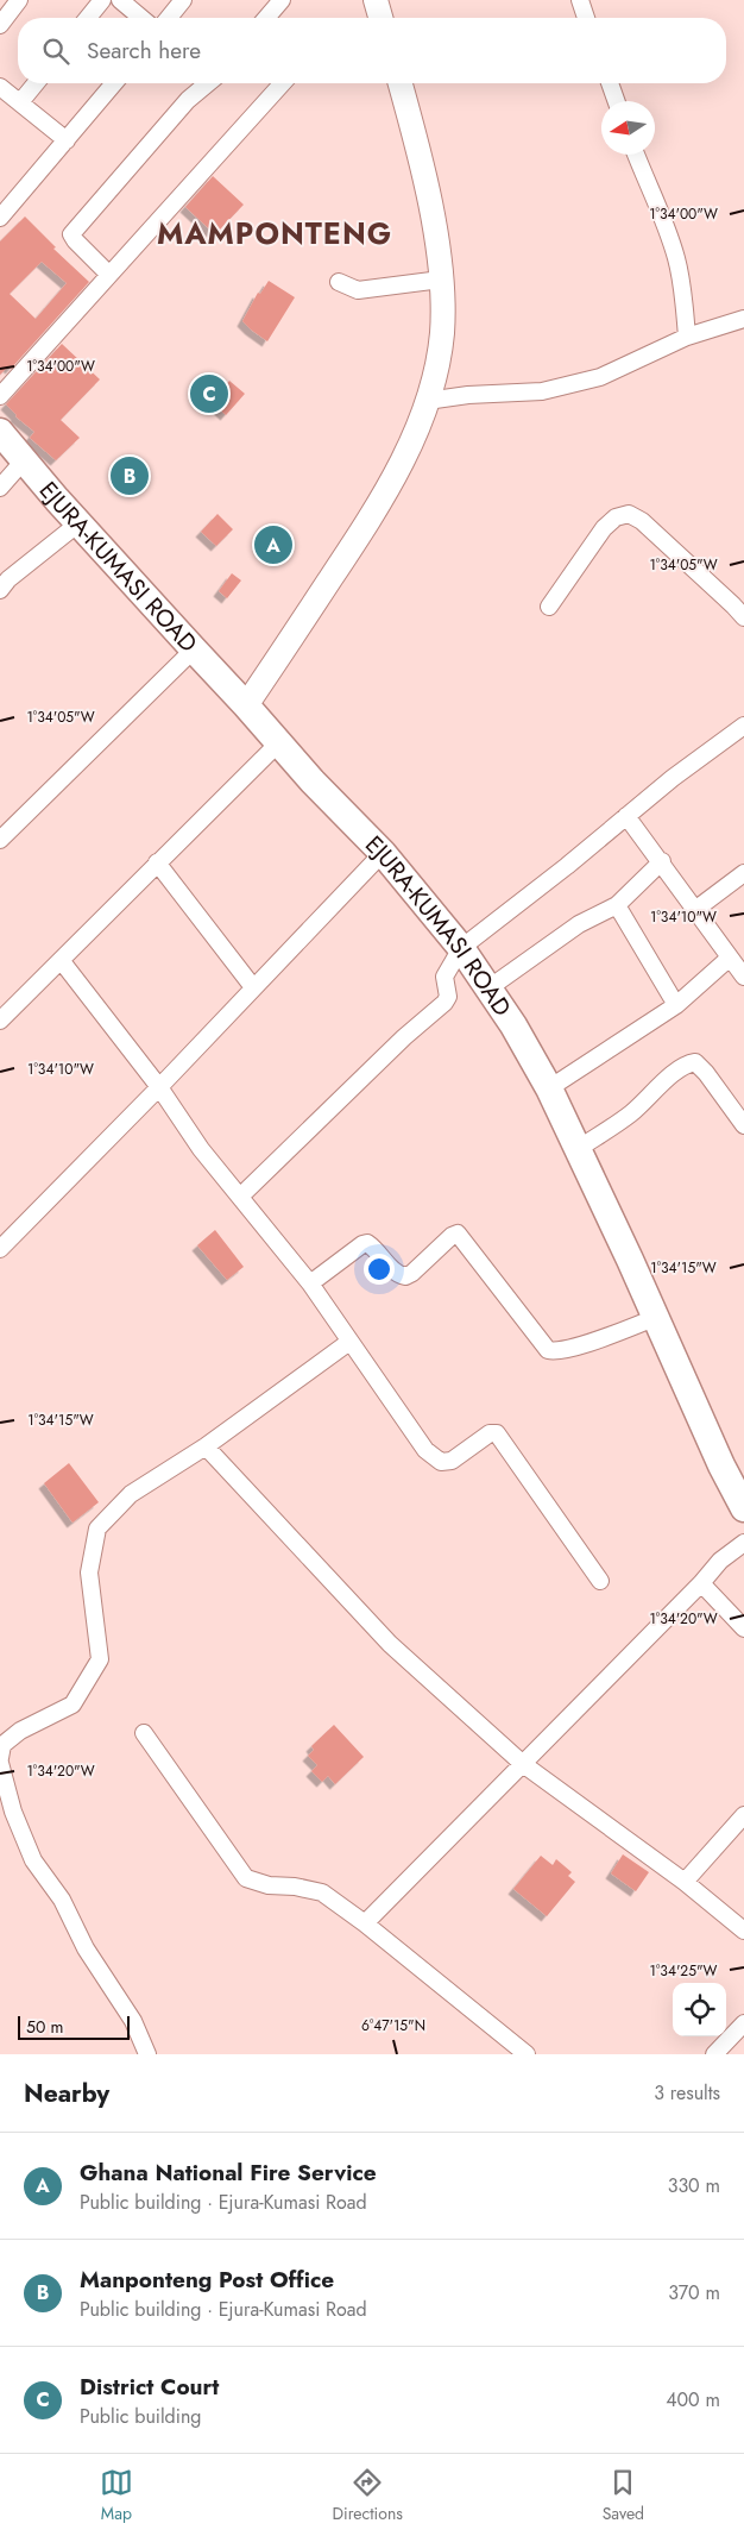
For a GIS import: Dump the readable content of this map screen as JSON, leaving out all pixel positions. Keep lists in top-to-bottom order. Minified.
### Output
{"streets":{"main road":["EJURA-KUMASI ROAD"]},"districts":["MAMPONTENG"],"scale_bar":"50 m","north":"left","page":{"search":"Search here","pins":["C","B","A"],"scale":"50 m","heading":["Nearby","3 results"],"list":[{"mark":"A","name":"Ghana National Fire Service","note":"Public building · Ejura-Kumasi Road","value":"330 m"},{"mark":"B","name":"Manponteng Post Office","note":"Public building · Ejura-Kumasi Road","value":"370 m"},{"mark":"C","name":"District Court","note":"Public building","value":"400 m"}],"nav":["Map","Directions","Saved"]},"coordinates":["1°34'00\"W","1°34'05\"W","1°34'10\"W","1°34'15\"W","1°34'20\"W","1°34'25\"W","6°47'15\"N"]}
